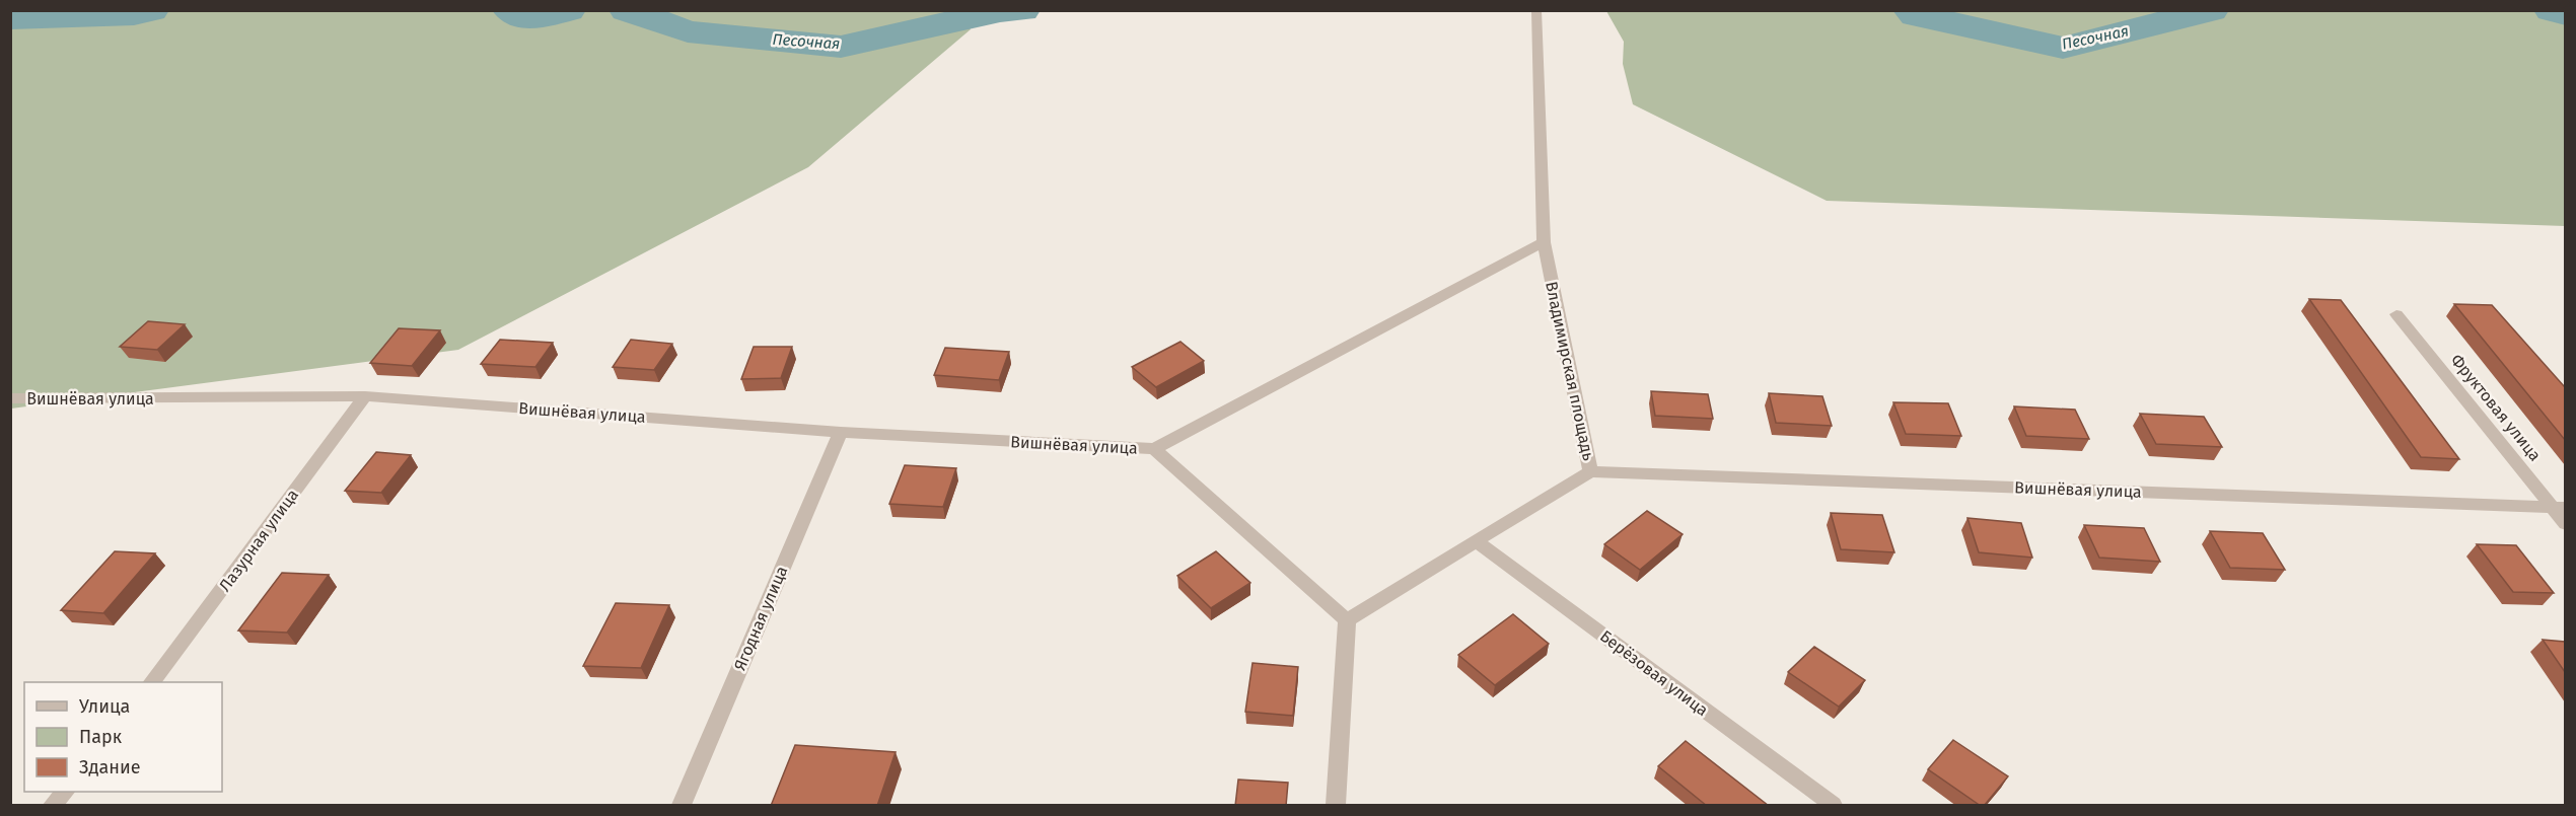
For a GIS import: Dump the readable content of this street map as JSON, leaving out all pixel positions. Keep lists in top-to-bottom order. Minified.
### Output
{"streets":{"street":["Владимирская площадь","Вишнёвая улица","Фруктовая улица","Лазурная улица","Ягодная улица","Берёзовая улица"]},"crossings":[["Владимирская площадь","Вишнёвая улица"],["Владимирская площадь","Берёзовая улица"],["Вишнёвая улица","Фруктовая улица"],["Вишнёвая улица","Лазурная улица"],["Вишнёвая улица","Ягодная улица"]],"water":["Песочная"],"legend":["Улица","Парк","Здание"]}
